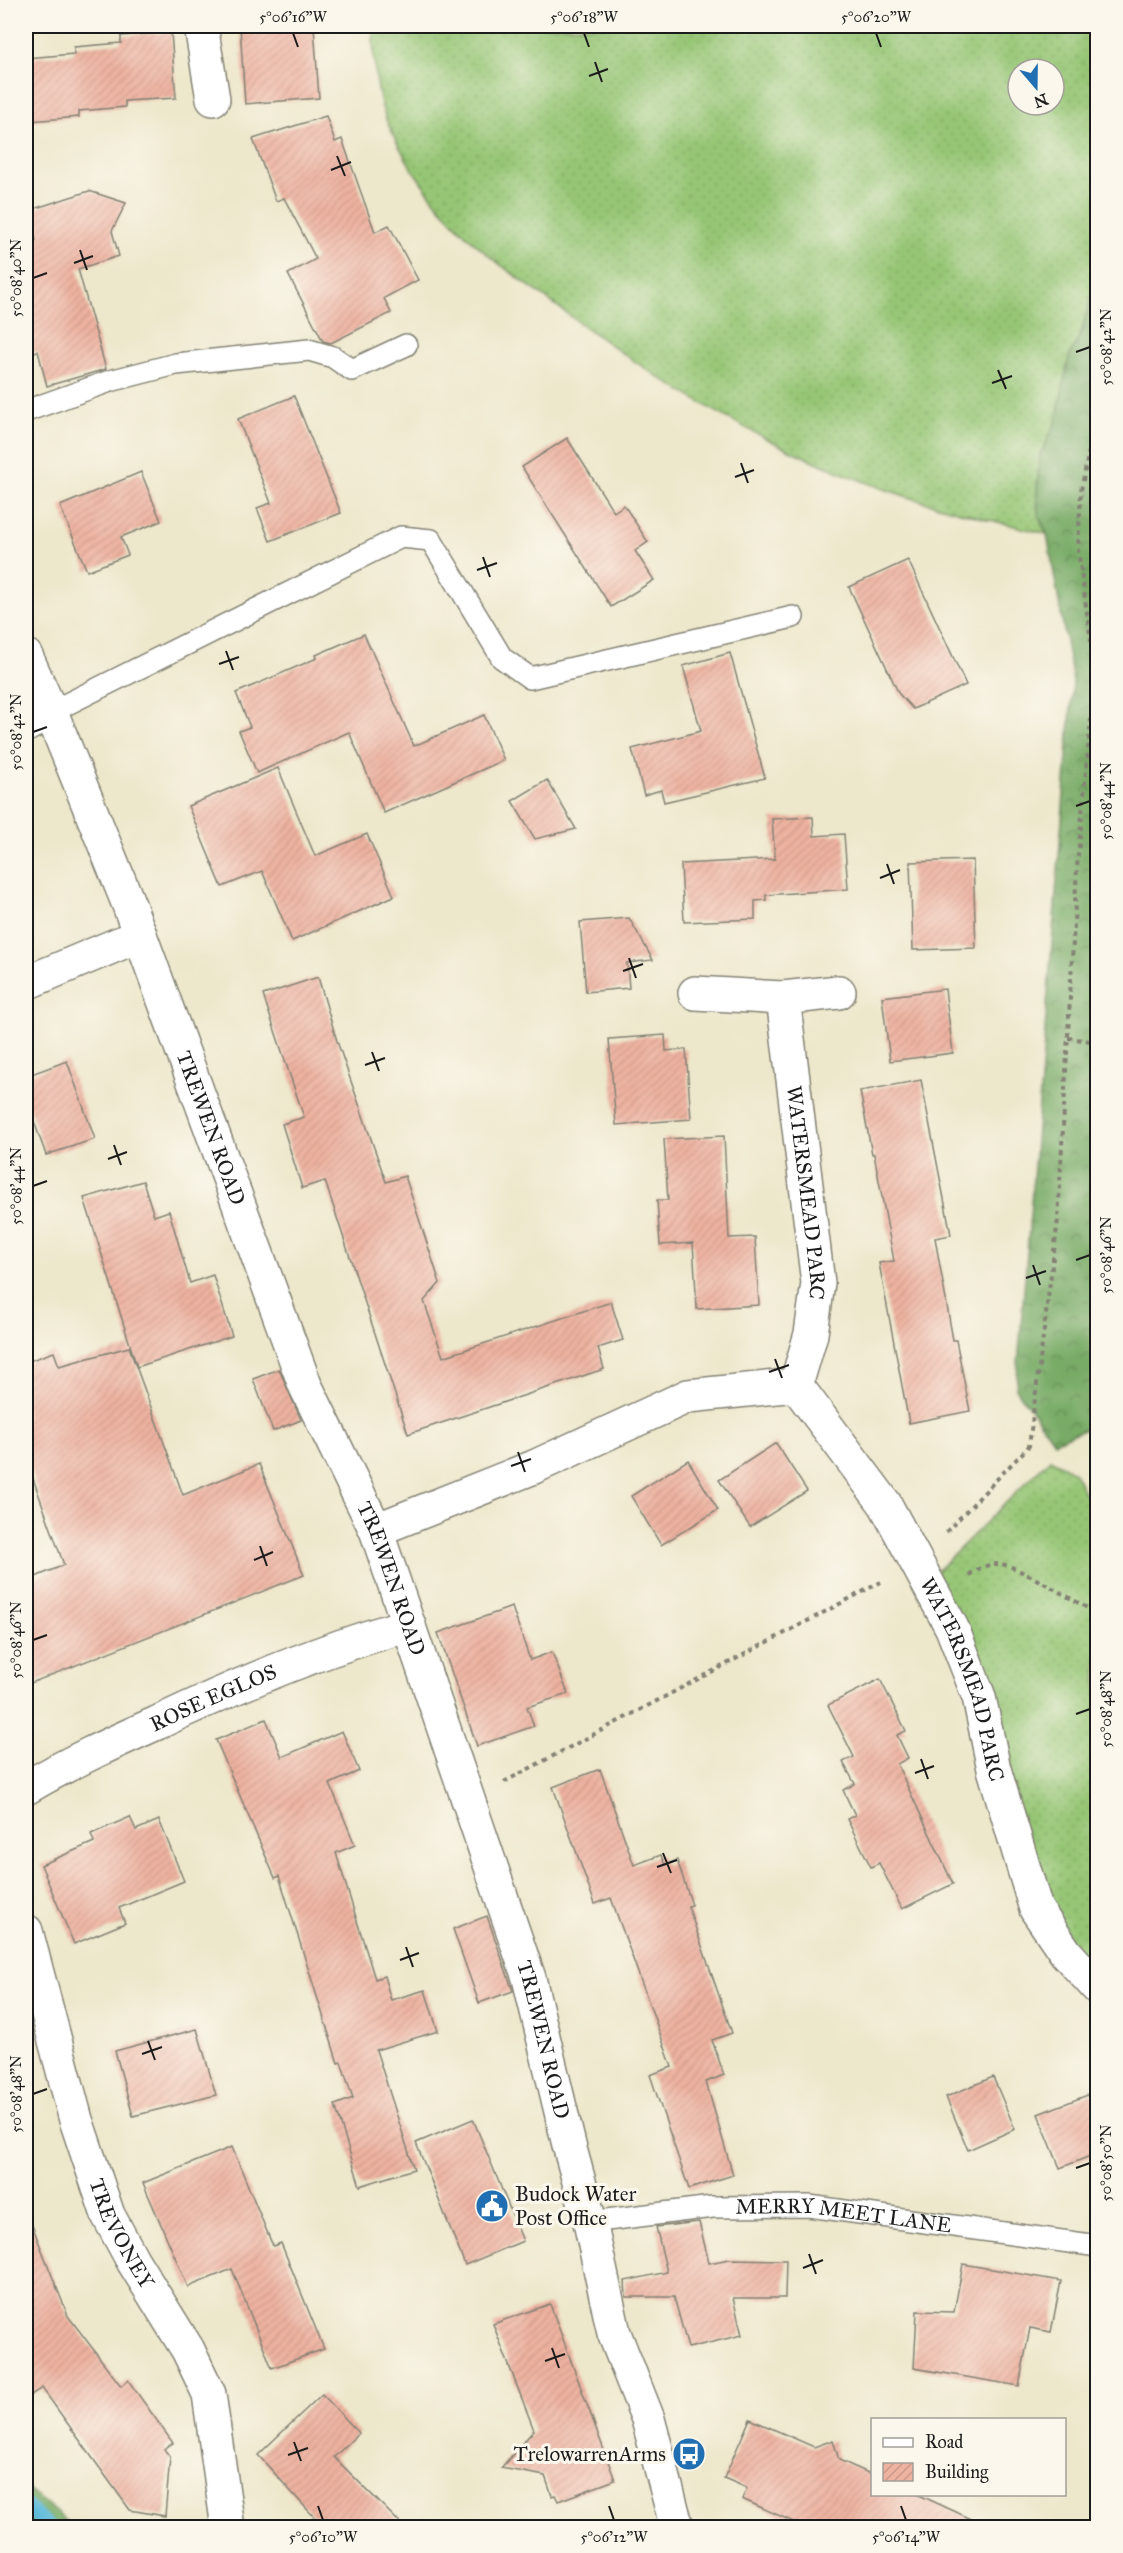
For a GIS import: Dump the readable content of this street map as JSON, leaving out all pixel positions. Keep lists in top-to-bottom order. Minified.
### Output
{"streets":{"street":["TREWEN ROAD","WATERSMEAD PARC","ROSE EGLOS","TREVONEY"],"lane":["MERRY MEET LANE"]},"crossings":[["TREWEN ROAD","ROSE EGLOS"],["TREWEN ROAD","MERRY MEET LANE"]],"places":{"public building":["Budock Water Post Office"],"bus stop":["TrelowarrenArms"]},"legend":["Road","Building"],"north":"bottom","coordinates":["5°06'16\"W","5°06'18\"W","5°06'20\"W","50°08'40\"N","50°08'42\"N","50°08'44\"N","50°08'46\"N","50°08'48\"N","50°08'50\"N","5°06'10\"W","5°06'12\"W","5°06'14\"W"]}
